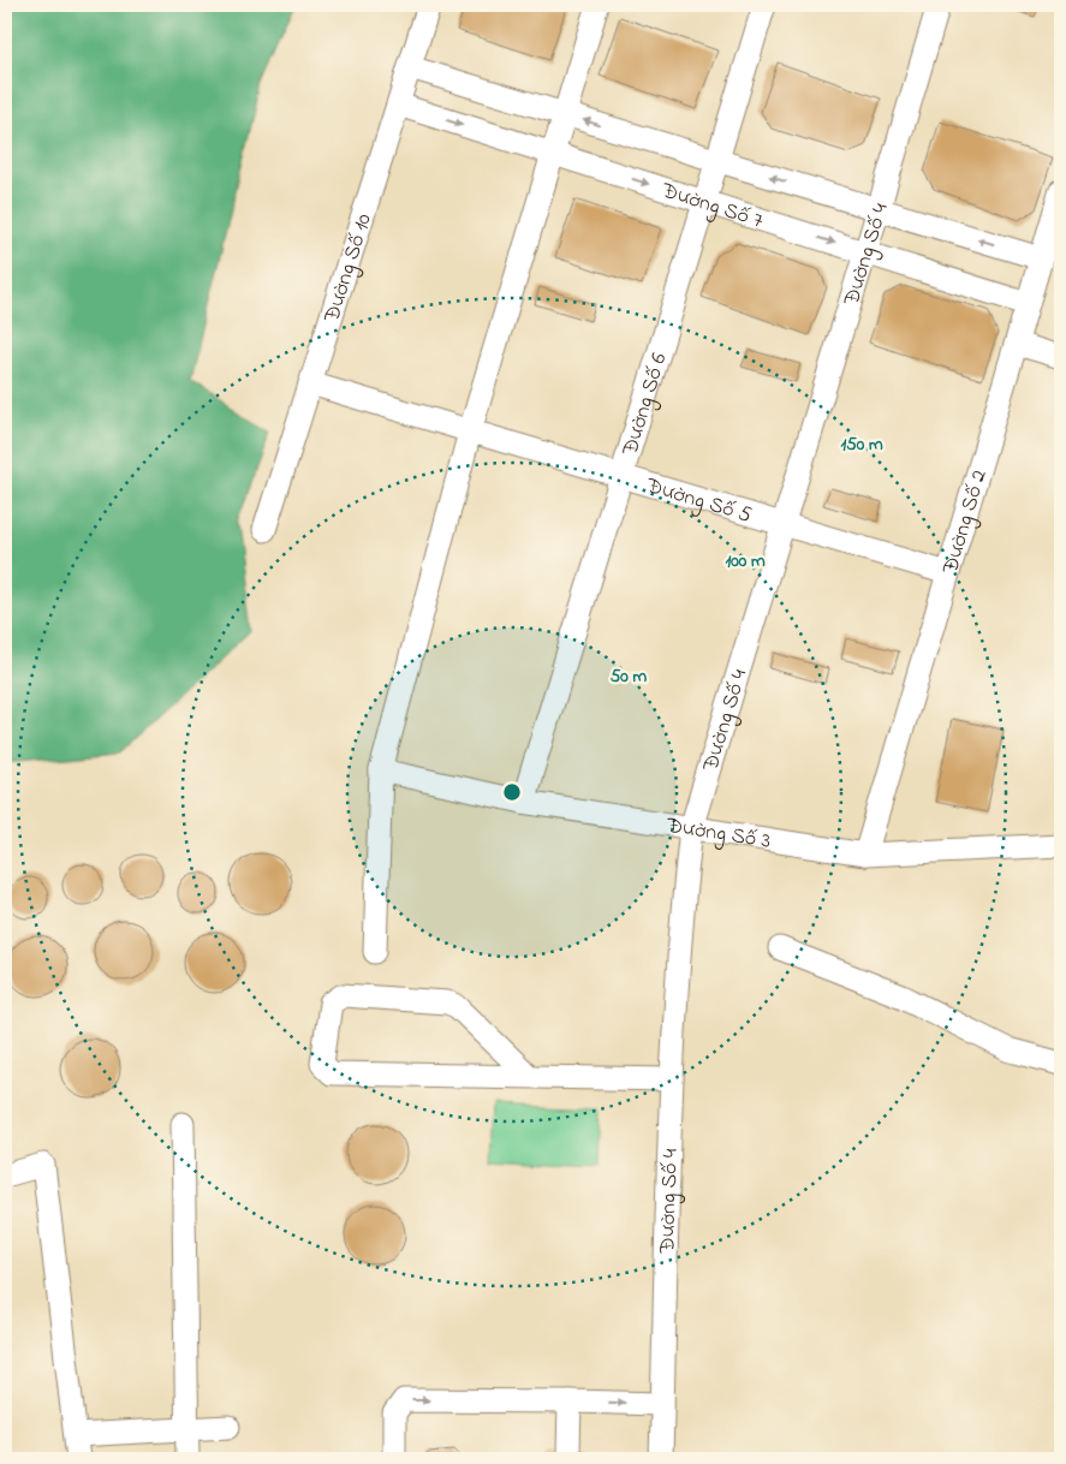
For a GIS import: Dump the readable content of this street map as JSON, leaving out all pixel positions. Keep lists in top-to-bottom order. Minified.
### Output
{"streets":{"street":["Đường Số 7","Đường Số 4","Đường Số 10","Đường Số 6","Đường Số 5","Đường Số 2","Đường Số 3"]},"crossings":[["Đường Số 7","Đường Số 4"],["Đường Số 7","Đường Số 10"],["Đường Số 7","Đường Số 6"],["Đường Số 7","Đường Số 2"],["Đường Số 4","Đường Số 5"],["Đường Số 4","Đường Số 3"],["Đường Số 10","Đường Số 5"],["Đường Số 6","Đường Số 5"],["Đường Số 6","Đường Số 3"],["Đường Số 5","Đường Số 2"],["Đường Số 2","Đường Số 3"]],"rings":["150 m","100 m","50 m"]}
